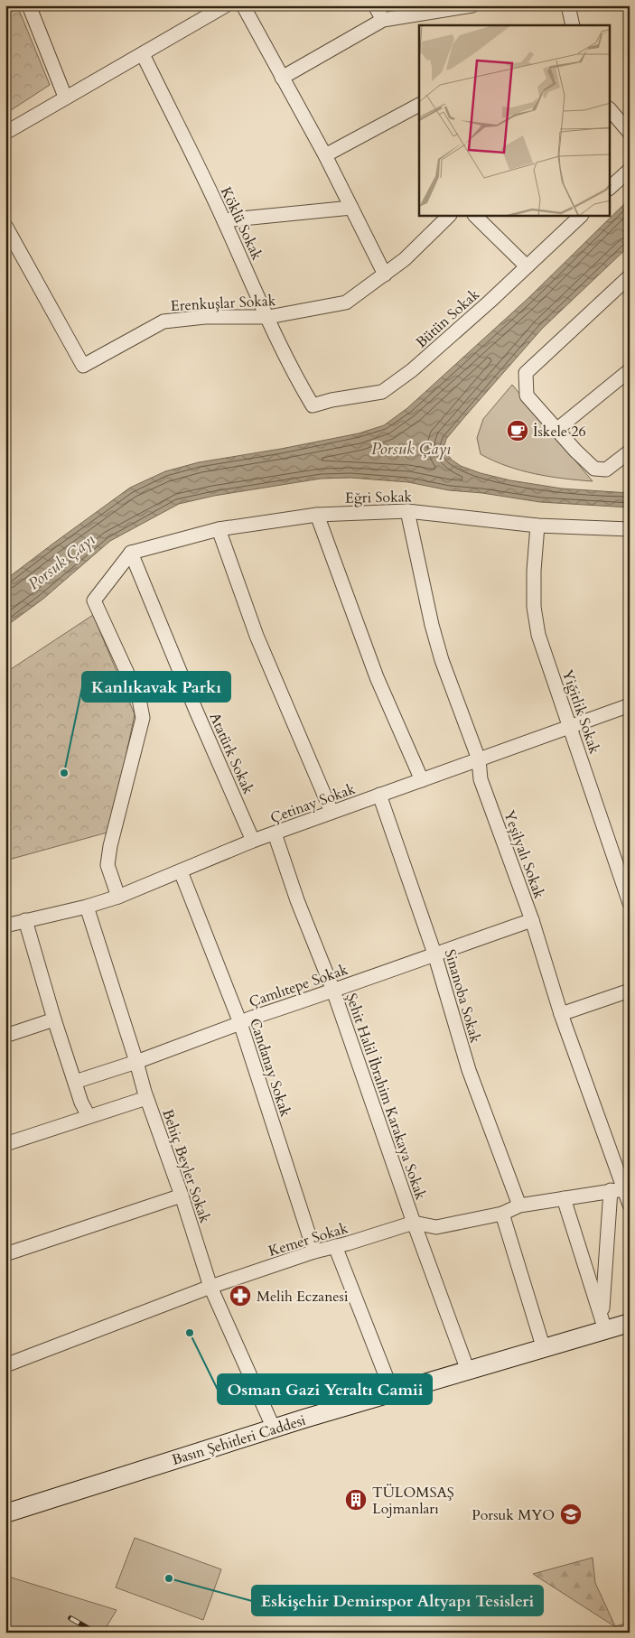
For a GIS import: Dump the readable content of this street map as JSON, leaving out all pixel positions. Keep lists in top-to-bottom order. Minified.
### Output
{"streets":{"main road":["Basın Şehitleri Caddesi"],"street":["Köklü Sokak","Erenkuşlar Sokak","Bütün Sokak","Eğri Sokak","Yiğitlik Sokak","Atatürk Sokak","Çetinay Sokak","Yeşilyalı Sokak","Çamlıtepe Sokak","Sinanoba Sokak","Candanay Sokak","Şehit Halil İbrahim Karakaya Sokak","Behiç Beyler Sokak","Kemer Sokak"]},"crossings":[["Köklü Sokak","Erenkuşlar Sokak"],["Köklü Sokak","Bütün Sokak"],["Eğri Sokak","Yiğitlik Sokak"],["Eğri Sokak","Atatürk Sokak"],["Eğri Sokak","Yeşilyalı Sokak"],["Yiğitlik Sokak","Çetinay Sokak"],["Atatürk Sokak","Çetinay Sokak"],["Çetinay Sokak","Yeşilyalı Sokak"],["Çetinay Sokak","Sinanoba Sokak"],["Çetinay Sokak","Candanay Sokak"],["Çetinay Sokak","Şehit Halil İbrahim Karakaya Sokak"],["Çetinay Sokak","Behiç Beyler Sokak"],["Yeşilyalı Sokak","Çamlıtepe Sokak"],["Yeşilyalı Sokak","Kemer Sokak"],["Çamlıtepe Sokak","Sinanoba Sokak"],["Çamlıtepe Sokak","Candanay Sokak"],["Çamlıtepe Sokak","Şehit Halil İbrahim Karakaya Sokak"],["Çamlıtepe Sokak","Behiç Beyler Sokak"],["Sinanoba Sokak","Kemer Sokak"],["Candanay Sokak","Kemer Sokak"],["Şehit Halil İbrahim Karakaya Sokak","Kemer Sokak"],["Şehit Halil İbrahim Karakaya Sokak","Basın Şehitleri Caddesi"],["Behiç Beyler Sokak","Kemer Sokak"],["Behiç Beyler Sokak","Basın Şehitleri Caddesi"]],"water":["Porsuk Çayı"],"places":{"cafe":["İskele 26"],"other":["Kanlıkavak Parkı","Osman Gazi Yeraltı Camii","Eskişehir Demirspor Altyapı Tesisleri"],"pharmacy":["Melih Eczanesi"],"building":["TÜLOMSAŞ Lojmanları"],"school or university":["Porsuk MYO"]}}
